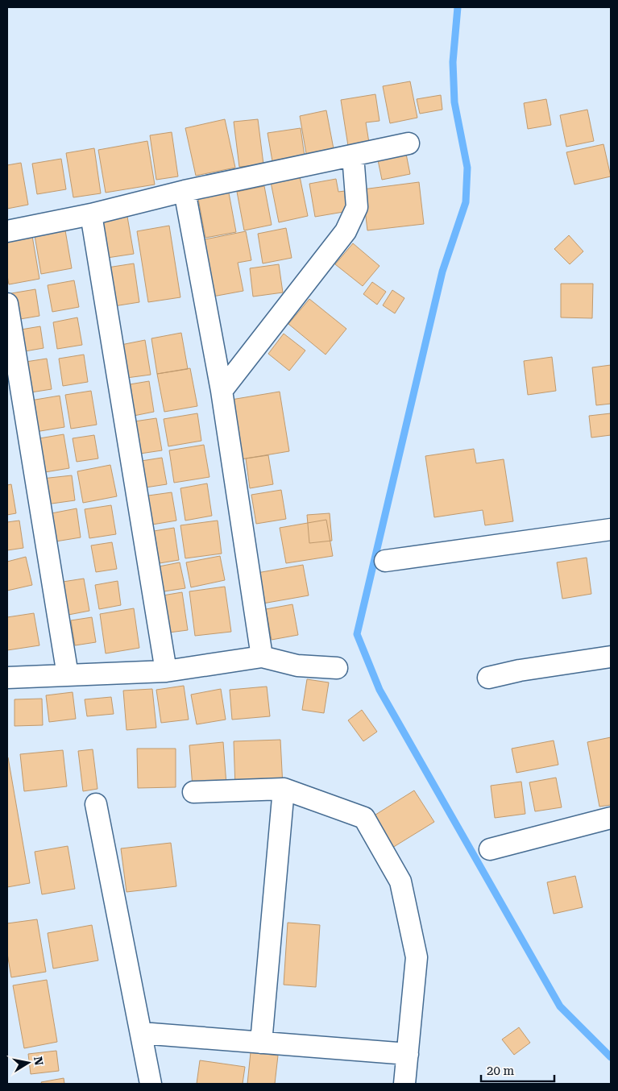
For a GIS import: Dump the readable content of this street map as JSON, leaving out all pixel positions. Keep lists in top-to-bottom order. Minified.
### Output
{"scale_bar":"20 m","north":"right"}
